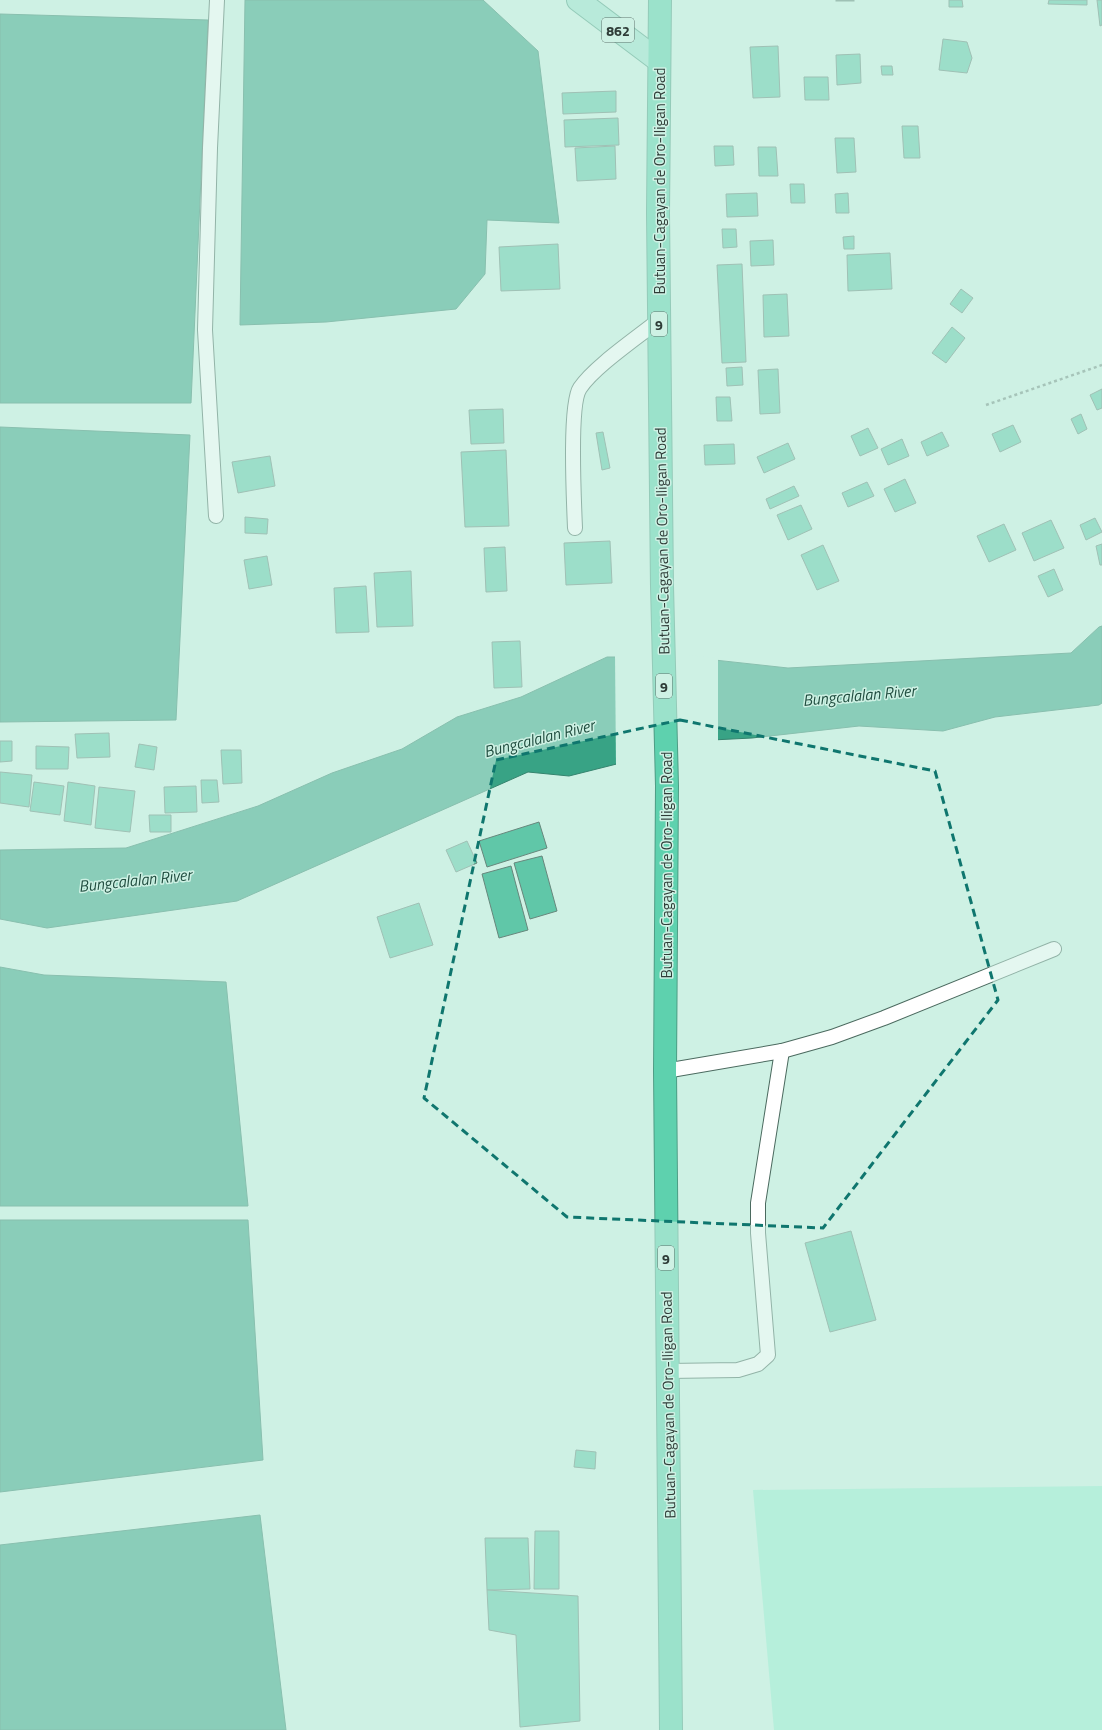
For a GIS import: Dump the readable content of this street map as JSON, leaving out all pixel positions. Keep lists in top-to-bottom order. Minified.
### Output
{"streets":{"highway":["Butuan-Cagayan de Oro-Iligan Road","9"],"main road":["862"]},"crossings":[["862","Butuan-Cagayan de Oro-Iligan Road"]],"water":["Bungcalalan River"]}
